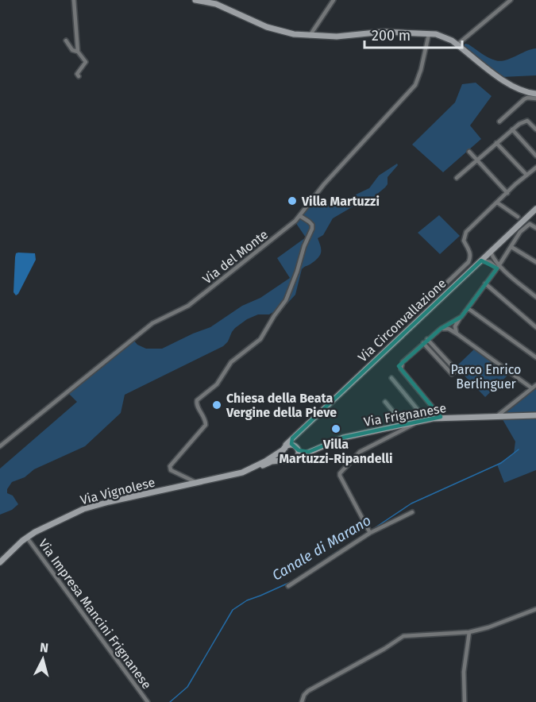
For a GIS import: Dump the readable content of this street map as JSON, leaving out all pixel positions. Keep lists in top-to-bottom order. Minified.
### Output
{"streets":{"main road":["Via Circonvallazione","Via Frignanese","Via Vignolese"],"street":["Via del Monte","Via Impresa Mancini Frignanese"]},"crossings":[["Via Circonvallazione","Via Frignanese"],["Via Circonvallazione","Via Vignolese"],["Via Vignolese","Via Impresa Mancini Frignanese"]],"water":["Canale di Marano"],"parks":["Parco Enrico Berlinguer"],"places":["Villa Martuzzi","Chiesa della Beata Vergine della Pieve","Villa Martuzzi-Ripandelli"],"scale_bar":"200 m","north":"top"}
